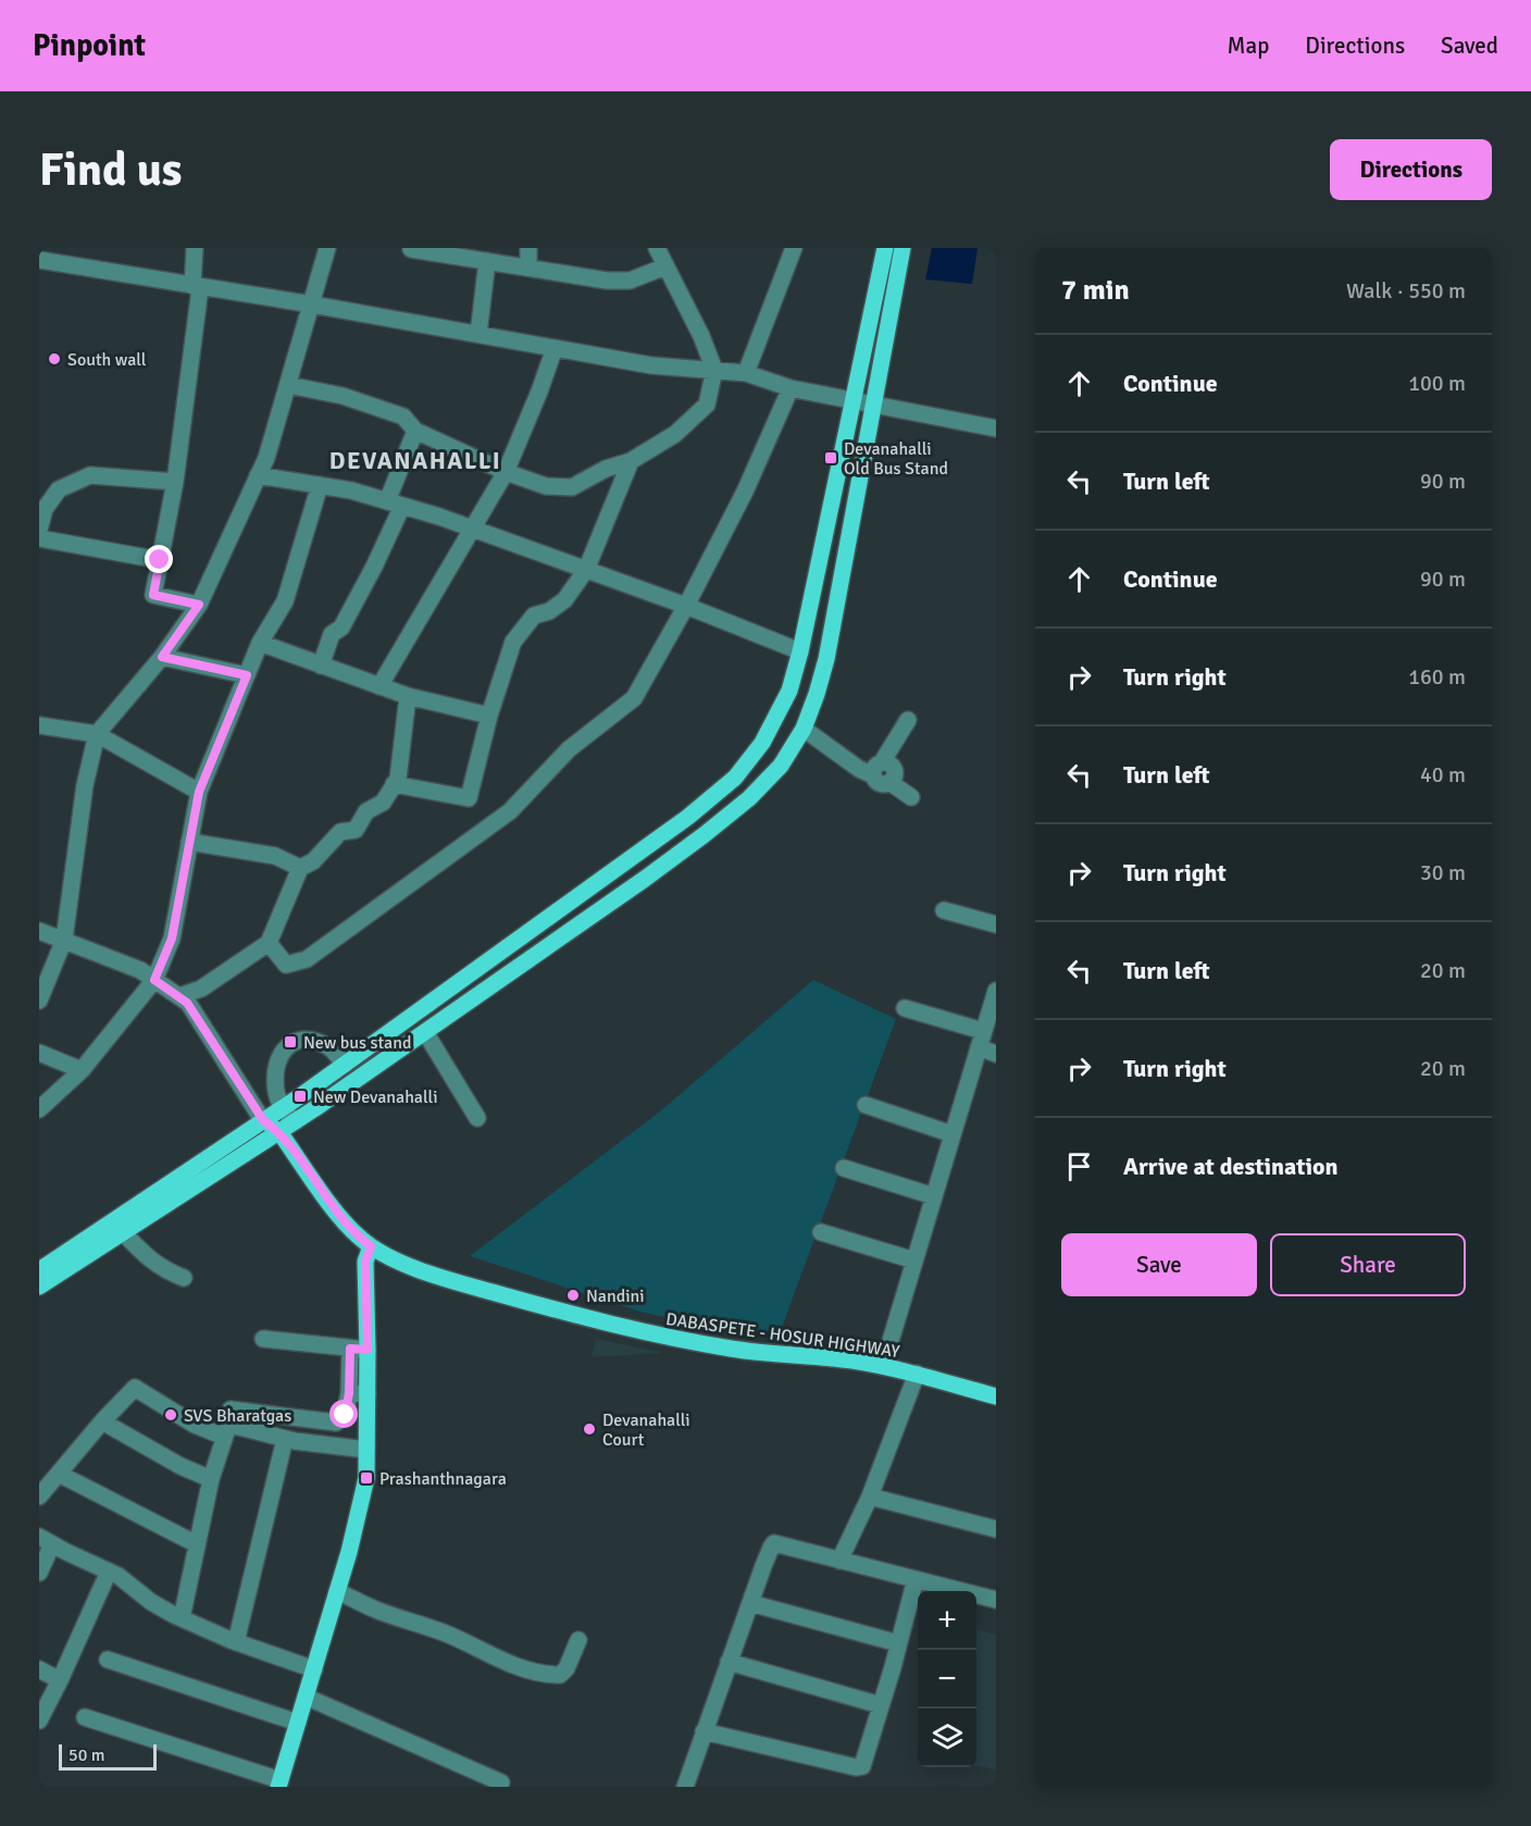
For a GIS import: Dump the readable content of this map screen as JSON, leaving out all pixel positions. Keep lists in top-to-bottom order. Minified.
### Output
{"streets":{"main road":["DABASPETE - HOSUR HIGHWAY"]},"districts":["DEVANAHALLI"],"places":{"other":["South wall","Nandini","SVS Bharatgas","Devanahalli Court"],"transit":["Devanahalli Old Bus Stand","New bus stand","New Devanahalli","Prashanthnagara"]},"scale_bar":"50 m","page":{"header":"Pinpoint","nav":["Map","Directions","Saved"],"buttons":["Directions",["Save","Share"]],"title":"Find us","heading":["7 min","Walk · 550 m"],"list":[["Continue","100 m"],["Turn left","90 m"],["Continue","90 m"],["Turn right","160 m"],["Turn left","40 m"],["Turn right","30 m"],["Turn left","20 m"],["Turn right","20 m"],"Arrive at destination"],"map_buttons":["+","−"],"scale":"50 m"}}
